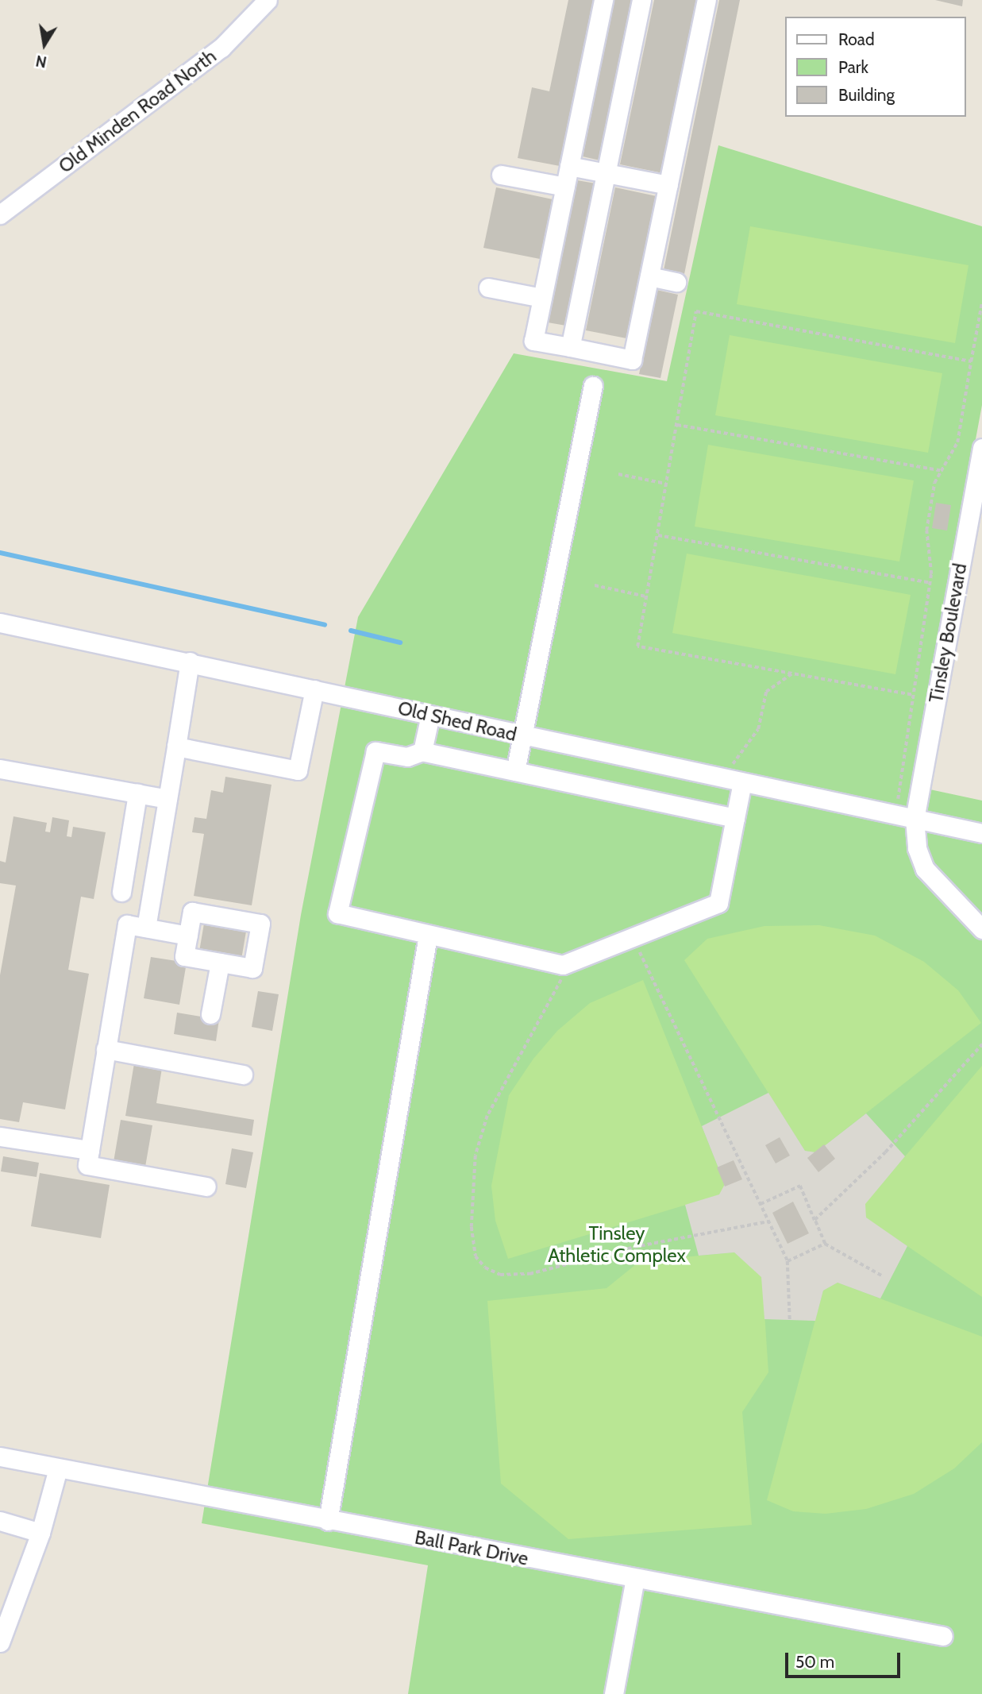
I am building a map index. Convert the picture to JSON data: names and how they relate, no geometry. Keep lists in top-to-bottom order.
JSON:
{
  "streets": {
    "street": [
      "Old Minden Road North",
      "Tinsley Boulevard",
      "Old Shed Road",
      "Ball Park Drive"
    ]
  },
  "crossings": [
    ["Tinsley Boulevard", "Old Shed Road"]
  ],
  "parks": ["Tinsley Athletic Complex"],
  "legend": ["Road", "Park", "Building"],
  "scale_bar": "50 m",
  "north": "bottom"
}
